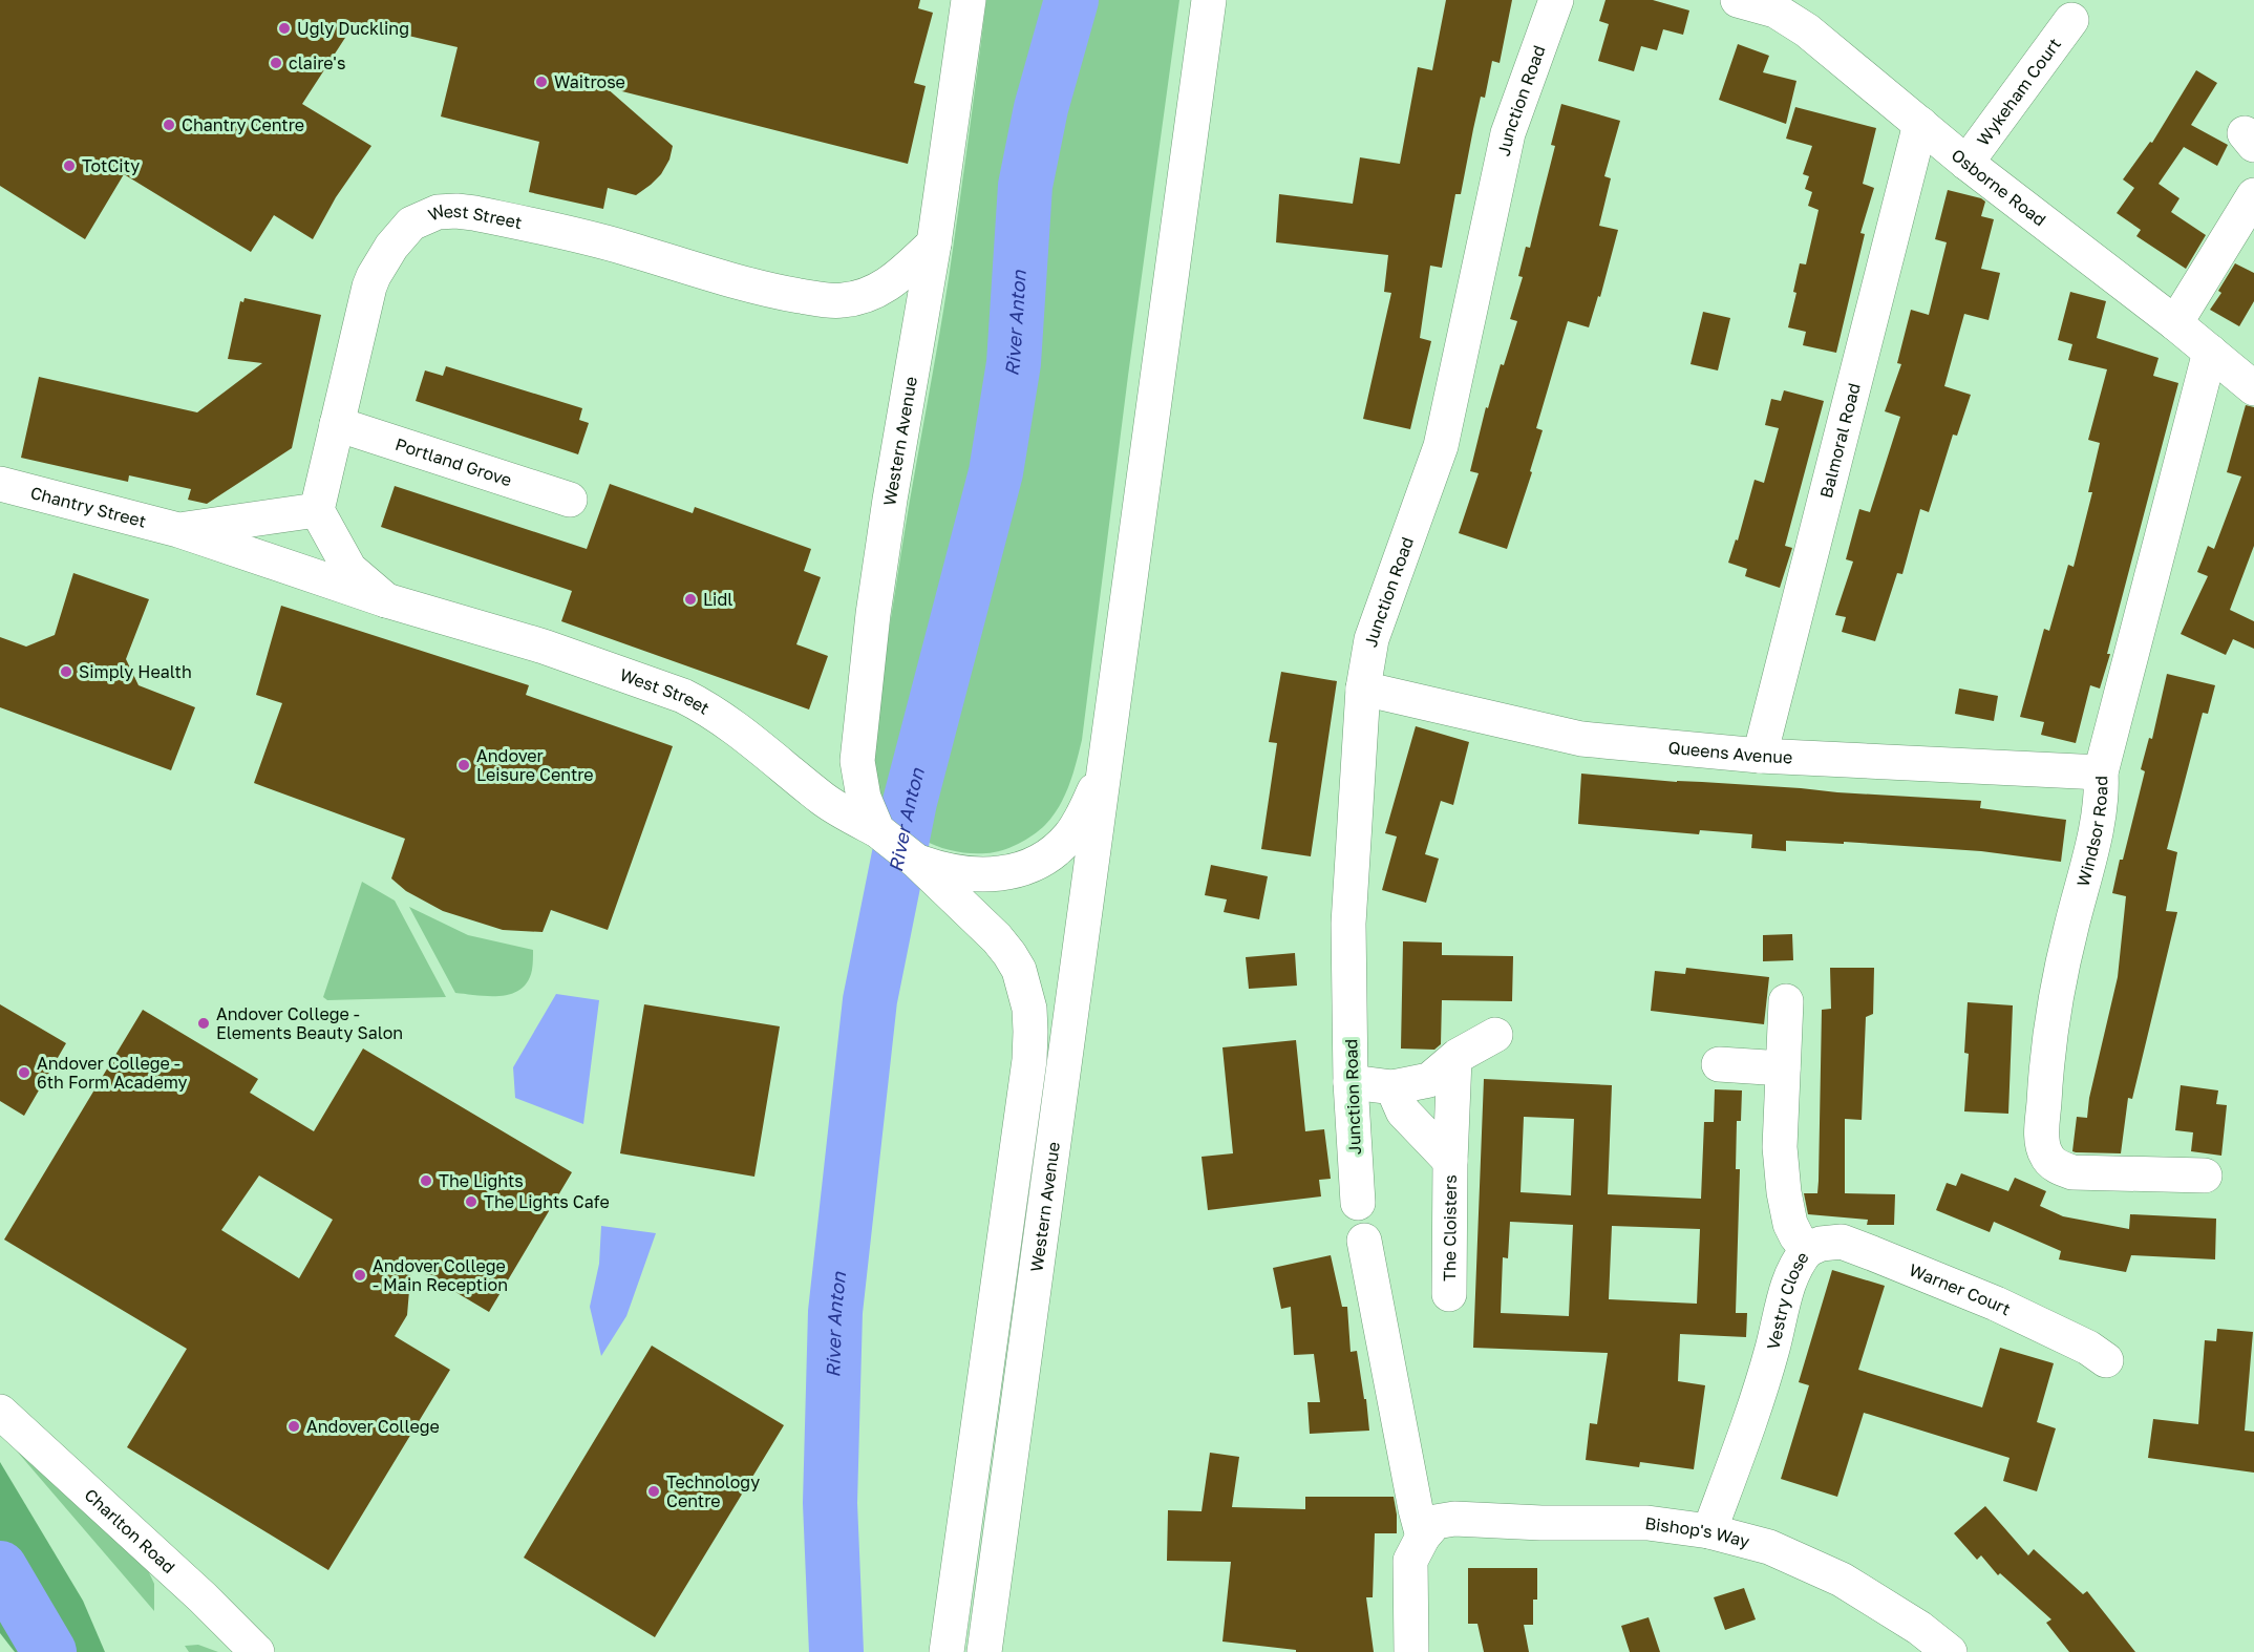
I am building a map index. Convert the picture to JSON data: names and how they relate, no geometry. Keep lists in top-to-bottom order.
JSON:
{
  "streets": {
    "street": [
      "Wykeham Court",
      "Junction Road",
      "Osborne Road",
      "West Street",
      "Balmoral Road",
      "Western Avenue",
      "Portland Grove",
      "Chantry Street",
      "Queens Avenue",
      "Windsor Road",
      "The Cloisters",
      "Warner Court",
      "Vestry Close",
      "Charlton Road",
      "Bishop's Way"
    ]
  },
  "crossings": [
    ["Wykeham Court", "Osborne Road"],
    ["Junction Road", "Queens Avenue"],
    ["Osborne Road", "Balmoral Road"],
    ["Osborne Road", "Windsor Road"],
    ["West Street", "Western Avenue"],
    ["West Street", "Portland Grove"],
    ["West Street", "Chantry Street"],
    ["Balmoral Road", "Queens Avenue"],
    ["Queens Avenue", "Windsor Road"],
    ["Warner Court", "Vestry Close"],
    ["Vestry Close", "Bishop's Way"]
  ],
  "water": ["River Anton"],
  "places": [
    "Ugly Duckling",
    "claire's",
    "Waitrose",
    "Chantry Centre",
    "TotCity",
    "Lidl",
    "Simply Health",
    "Andover Leisure Centre",
    "Andover College - Elements Beauty Salon",
    "Andover College - 6th Form Academy",
    "The Lights",
    "The Lights Cafe",
    "Andover College - Main Reception",
    "Andover College",
    "Technology Centre"
  ]
}
